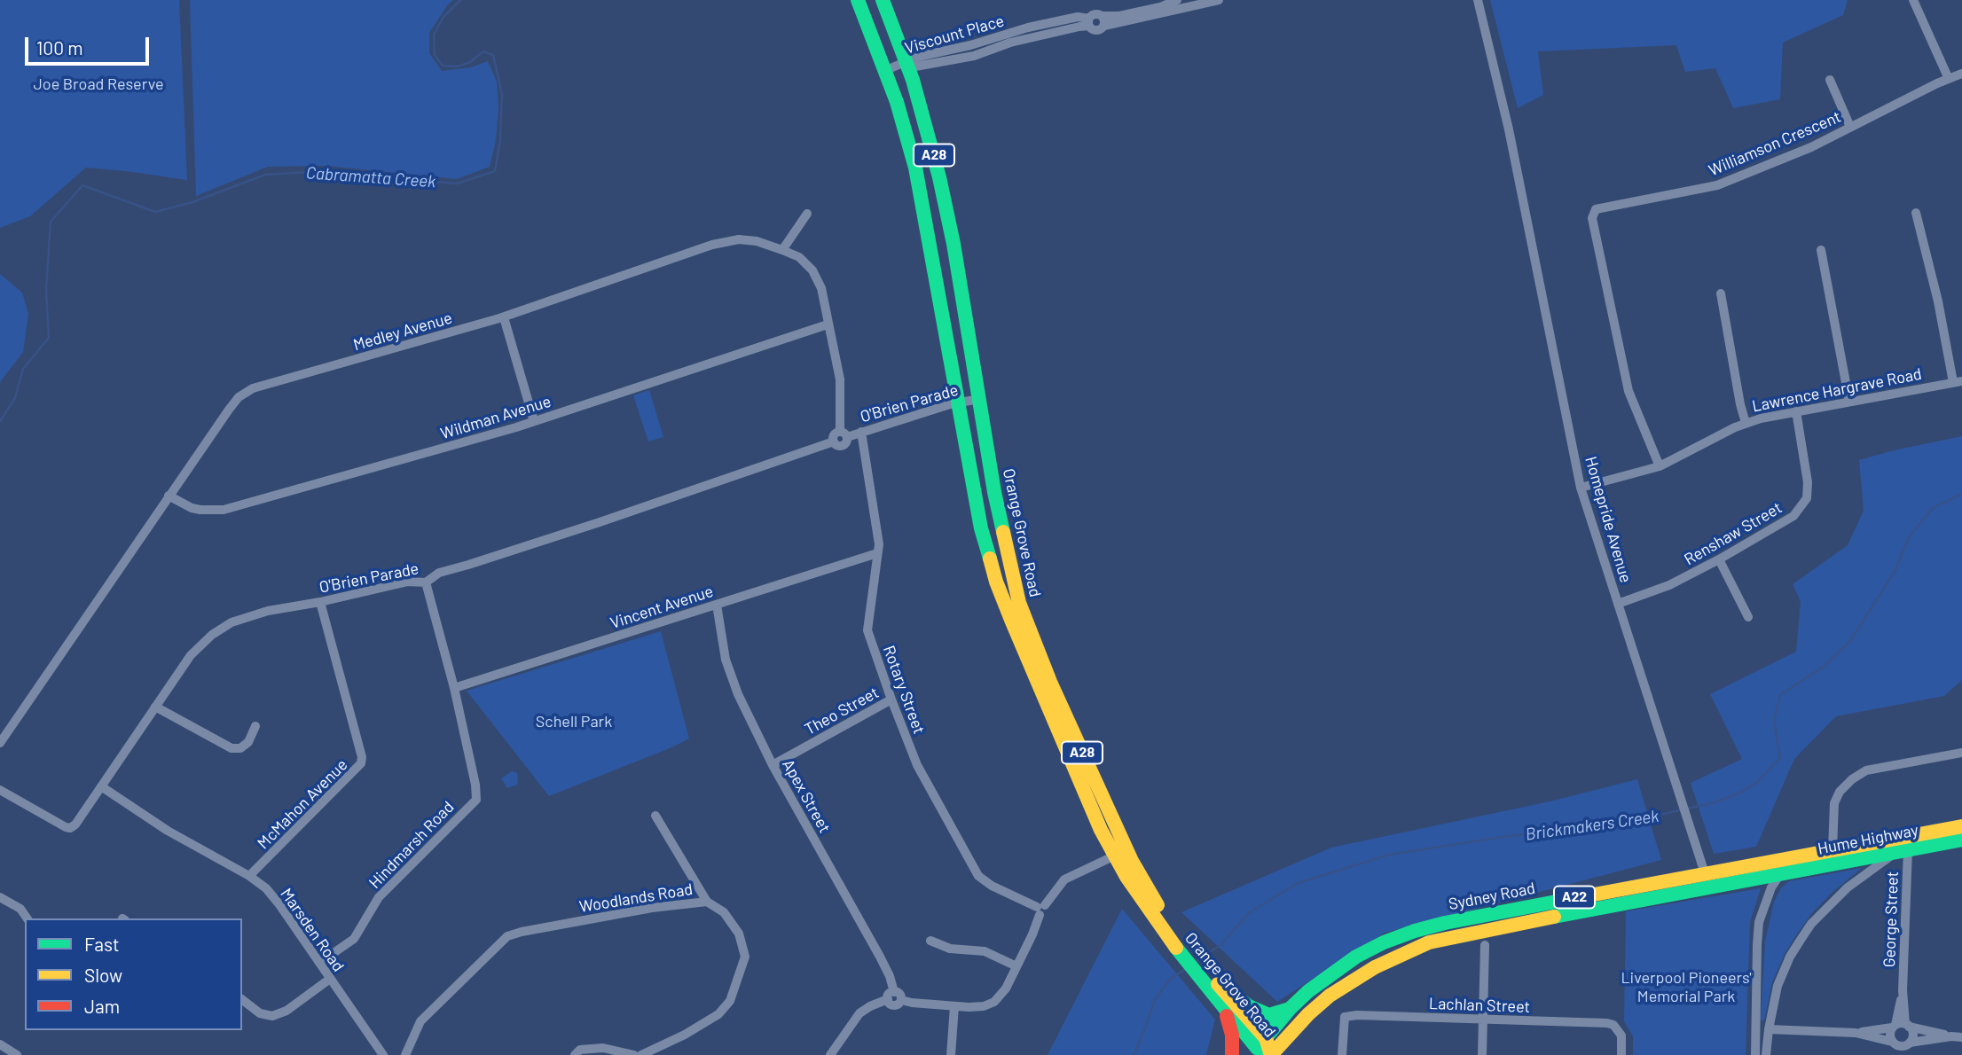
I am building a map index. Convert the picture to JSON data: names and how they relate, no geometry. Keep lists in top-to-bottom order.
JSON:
{
  "streets": {
    "highway": [
      "A28",
      "Orange Grove Road",
      "Hume Highway",
      "Sydney Road",
      "A22"
    ],
    "street": [
      "Viscount Place",
      "Williamson Crescent",
      "Medley Avenue",
      "Lawrence Hargrave Road",
      "O'Brien Parade",
      "Wildman Avenue",
      "Homepride Avenue",
      "Renshaw Street",
      "Vincent Avenue",
      "Rotary Street",
      "Theo Street",
      "Apex Street",
      "McMahon Avenue",
      "Hindmarsh Road",
      "Woodlands Road",
      "George Street",
      "Marsden Road",
      "Lachlan Street"
    ]
  },
  "crossings": [
    ["Viscount Place", "Orange Grove Road"],
    ["Williamson Crescent", "Lawrence Hargrave Road"],
    ["A28", "Orange Grove Road"],
    ["Medley Avenue", "O'Brien Parade"],
    ["Medley Avenue", "Wildman Avenue"],
    ["Lawrence Hargrave Road", "Homepride Avenue"],
    ["Lawrence Hargrave Road", "Renshaw Street"],
    ["O'Brien Parade", "Orange Grove Road"],
    ["O'Brien Parade", "Rotary Street"],
    ["O'Brien Parade", "McMahon Avenue"],
    ["O'Brien Parade", "Hindmarsh Road"],
    ["O'Brien Parade", "Marsden Road"],
    ["Homepride Avenue", "Renshaw Street"],
    ["Homepride Avenue", "Sydney Road"],
    ["Orange Grove Road", "Sydney Road"],
    ["Vincent Avenue", "Rotary Street"],
    ["Vincent Avenue", "Apex Street"],
    ["Vincent Avenue", "Hindmarsh Road"],
    ["Rotary Street", "Theo Street"],
    ["Theo Street", "Apex Street"],
    ["McMahon Avenue", "Marsden Road"],
    ["Hume Highway", "Sydney Road"],
    ["Hume Highway", "George Street"],
    ["Hindmarsh Road", "Marsden Road"]
  ],
  "water": ["Cabramatta Creek", "Brickmakers Creek"],
  "parks": ["Joe Broad Reserve", "Schell Park", "Liverpool Pioneers' Memorial Park"],
  "legend": ["Fast", "Slow", "Jam"],
  "scale_bar": "100 m"
}
